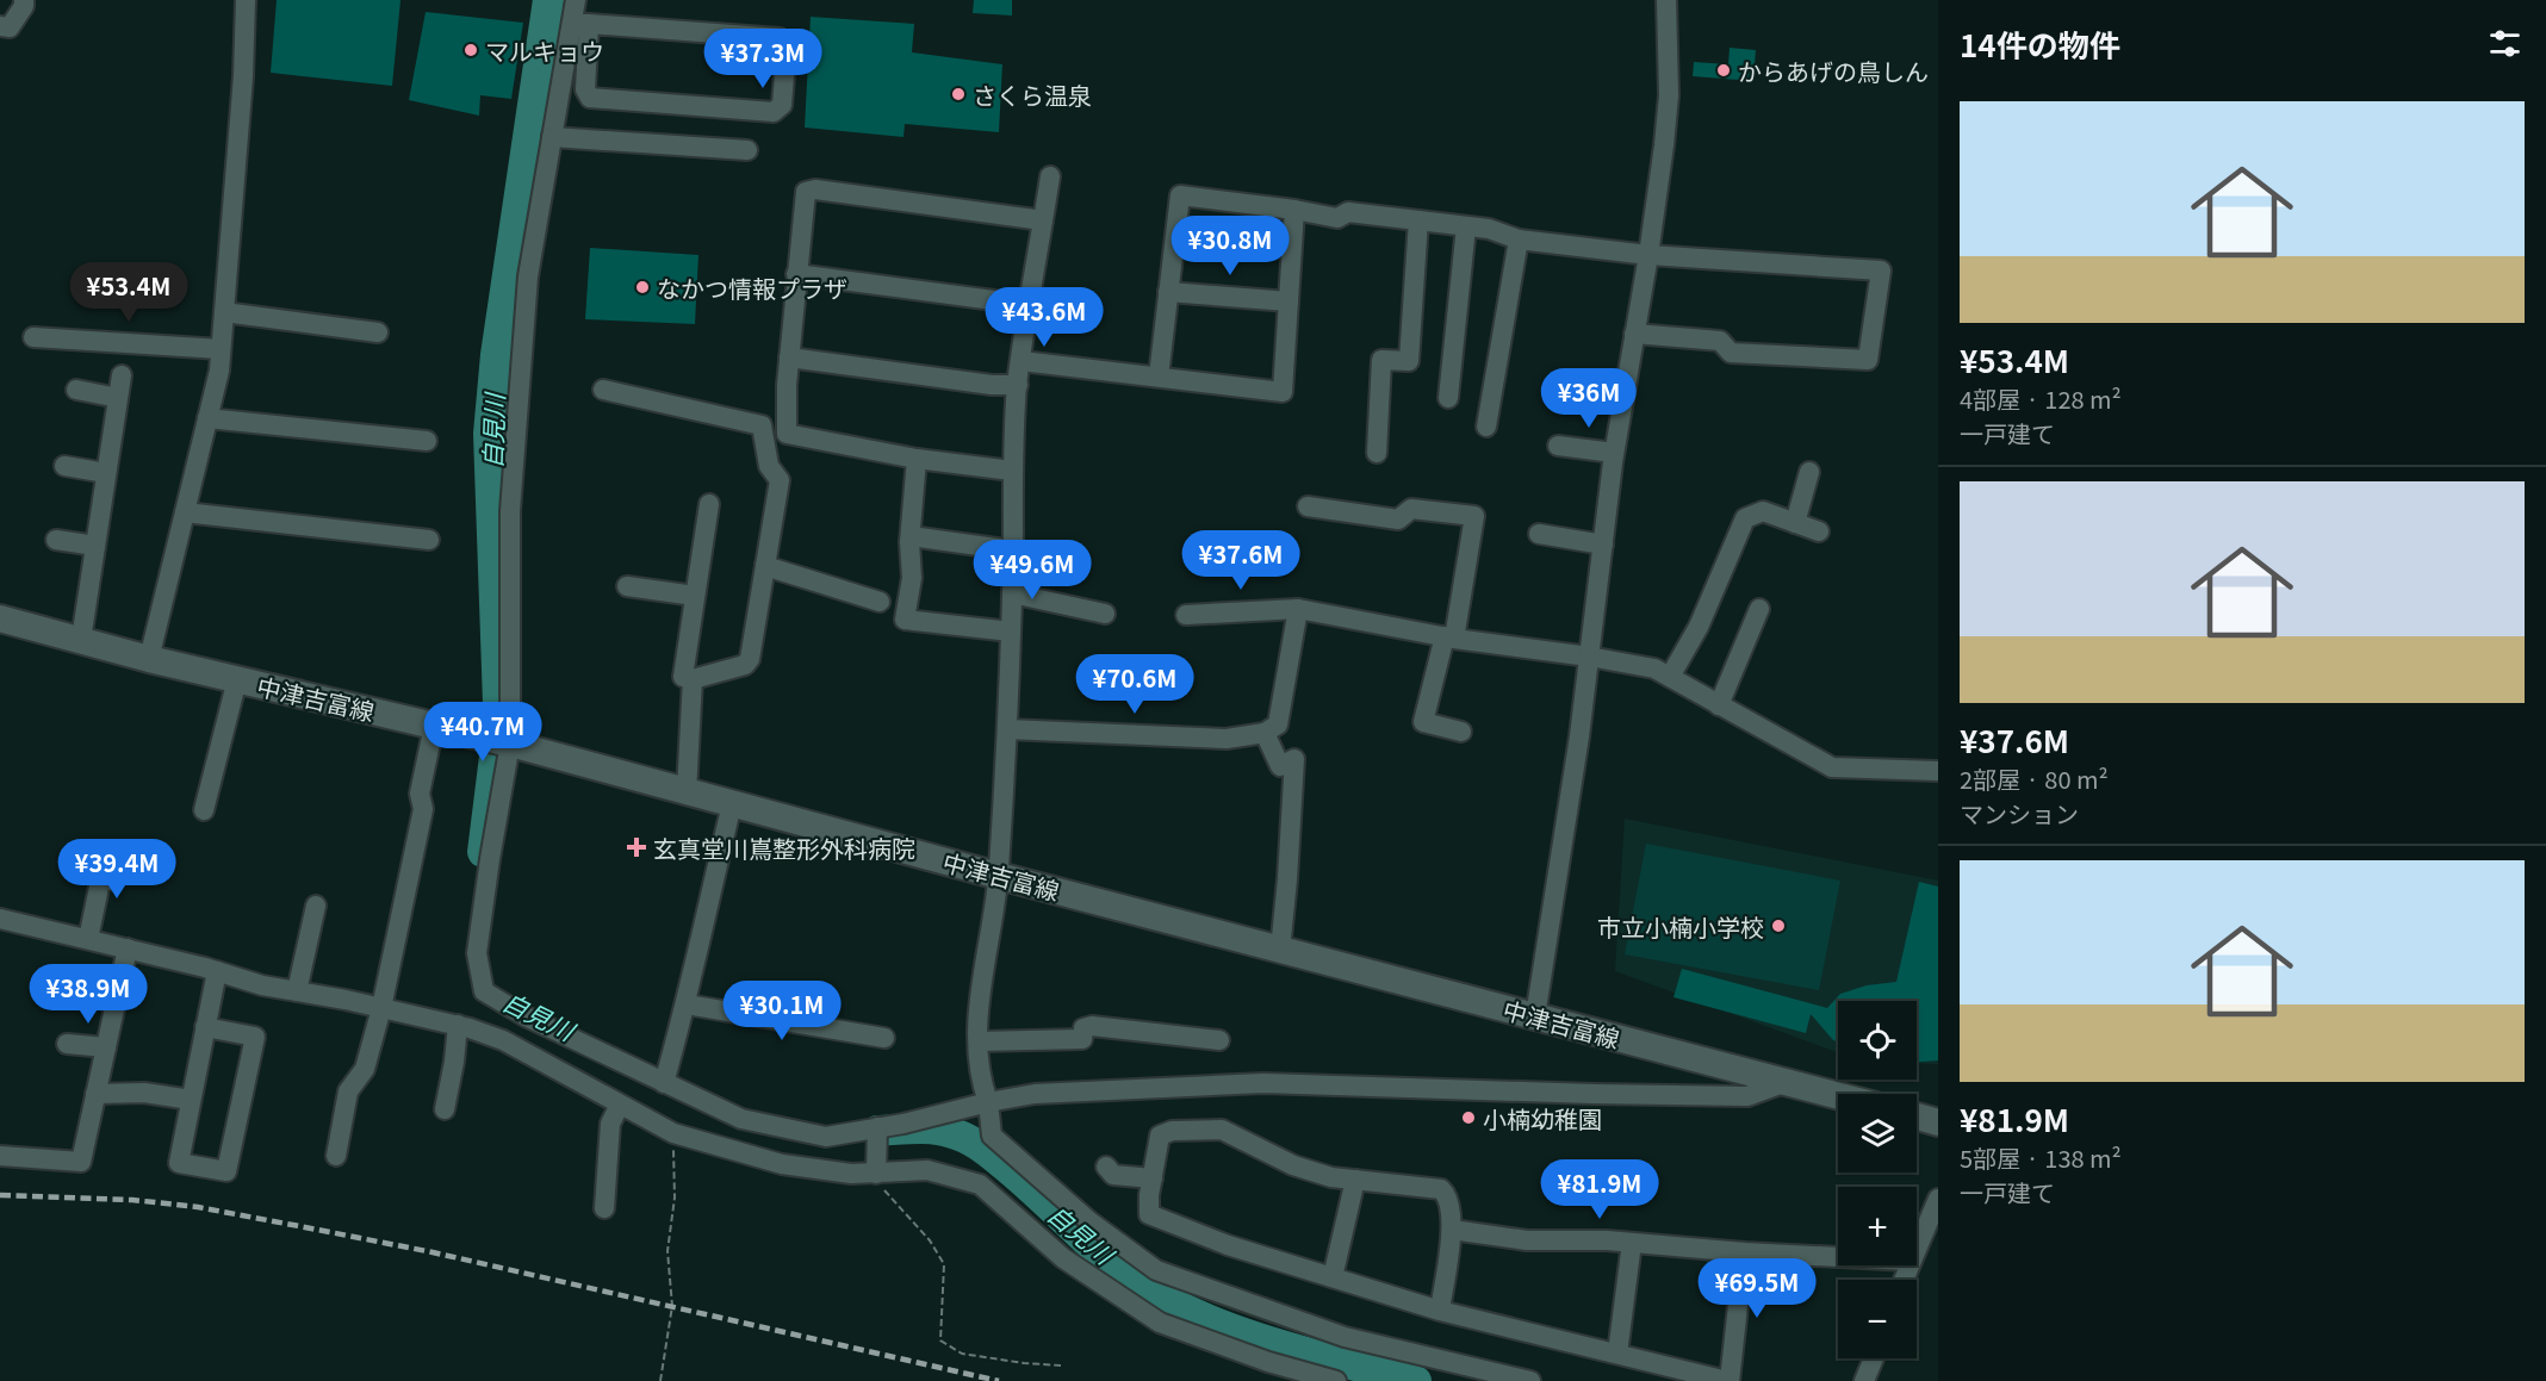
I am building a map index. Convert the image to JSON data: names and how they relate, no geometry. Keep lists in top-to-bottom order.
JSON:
{
  "streets": {
    "main road": ["中津吉富線"]
  },
  "water": ["自見川"],
  "places": {
    "other": [
      "マルキョウ",
      "からあげの鳥しん",
      "さくら温泉",
      "なかつ情報プラザ",
      "市立小楠小学校",
      "小楠幼稚園"
    ],
    "health": ["玄真堂川嶌整形外科病院"]
  },
  "page": {
    "heading": "14件の物件",
    "price": [
      "¥37.3M",
      "¥30.8M",
      "¥53.4M",
      "¥43.6M",
      "¥36M",
      "¥37.6M",
      "¥49.6M",
      "¥70.6M",
      "¥40.7M",
      "¥39.4M",
      "¥38.9M",
      "¥30.1M",
      "¥81.9M",
      "¥69.5M"
    ],
    "list": [
      {
        "name": "¥53.4M",
        "note": "4部屋 · 128 m² · 一戸建て"
      },
      {
        "name": "¥37.6M",
        "note": "2部屋 · 80 m² · マンション"
      },
      {
        "name": "¥81.9M",
        "note": "5部屋 · 138 m² · 一戸建て"
      }
    ],
    "map_buttons": ["+", "−"]
  }
}
